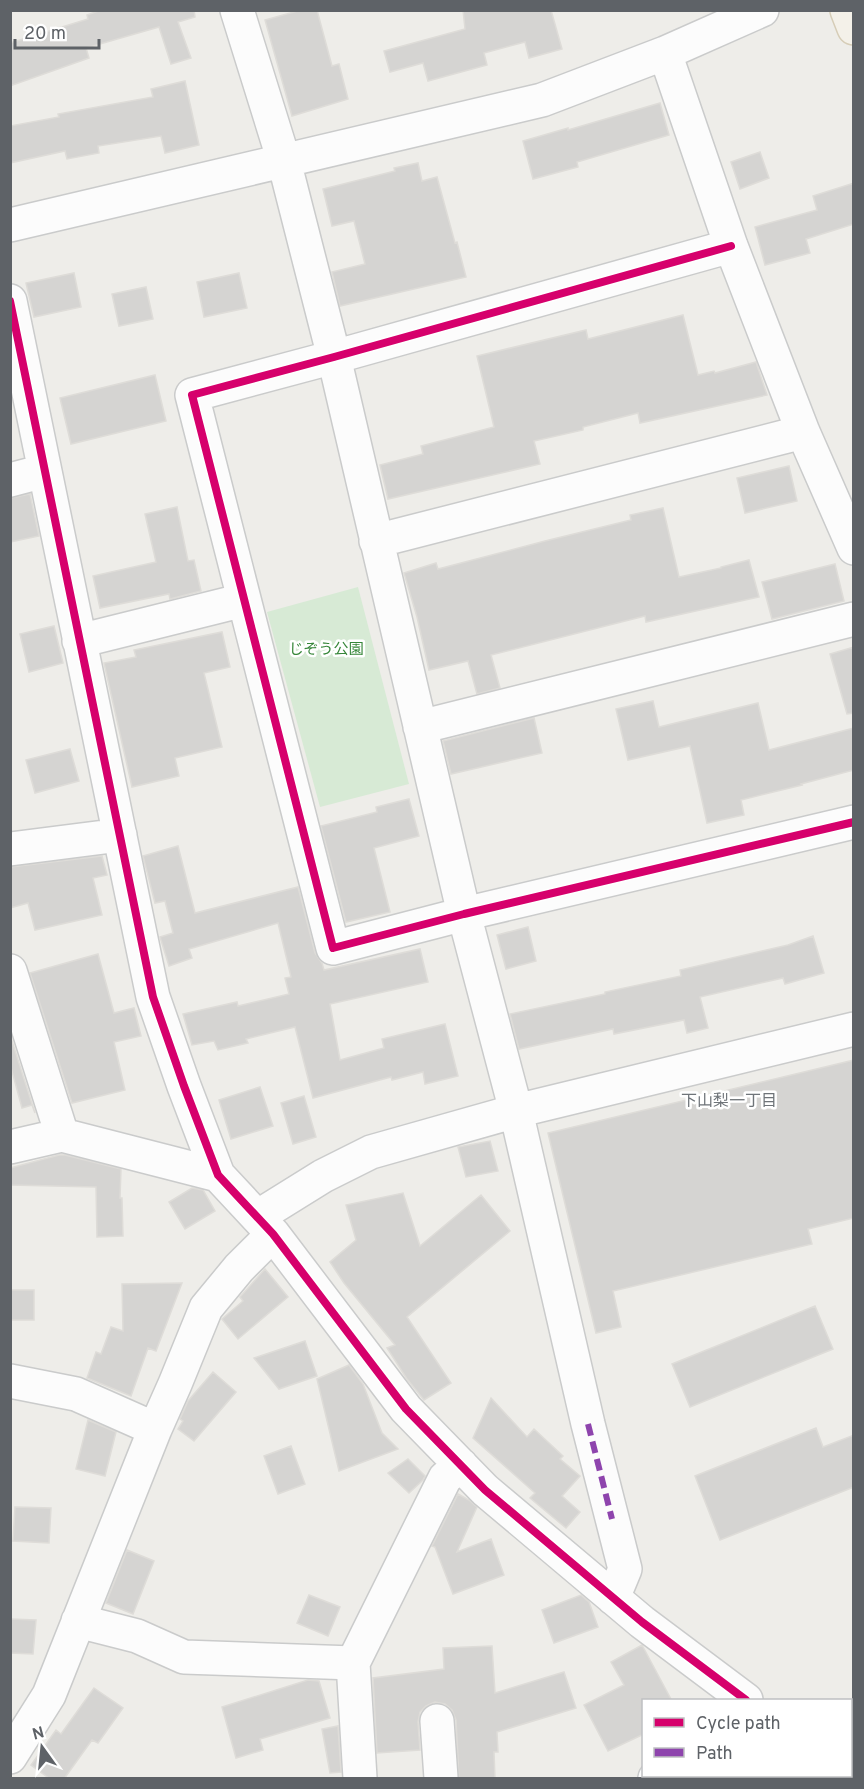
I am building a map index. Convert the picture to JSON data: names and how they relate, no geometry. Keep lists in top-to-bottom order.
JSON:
{
  "districts": ["下山梨一丁目"],
  "parks": ["じぞう公園"],
  "legend": ["Cycle path", "Path"],
  "scale_bar": "20 m",
  "north": "top"
}
